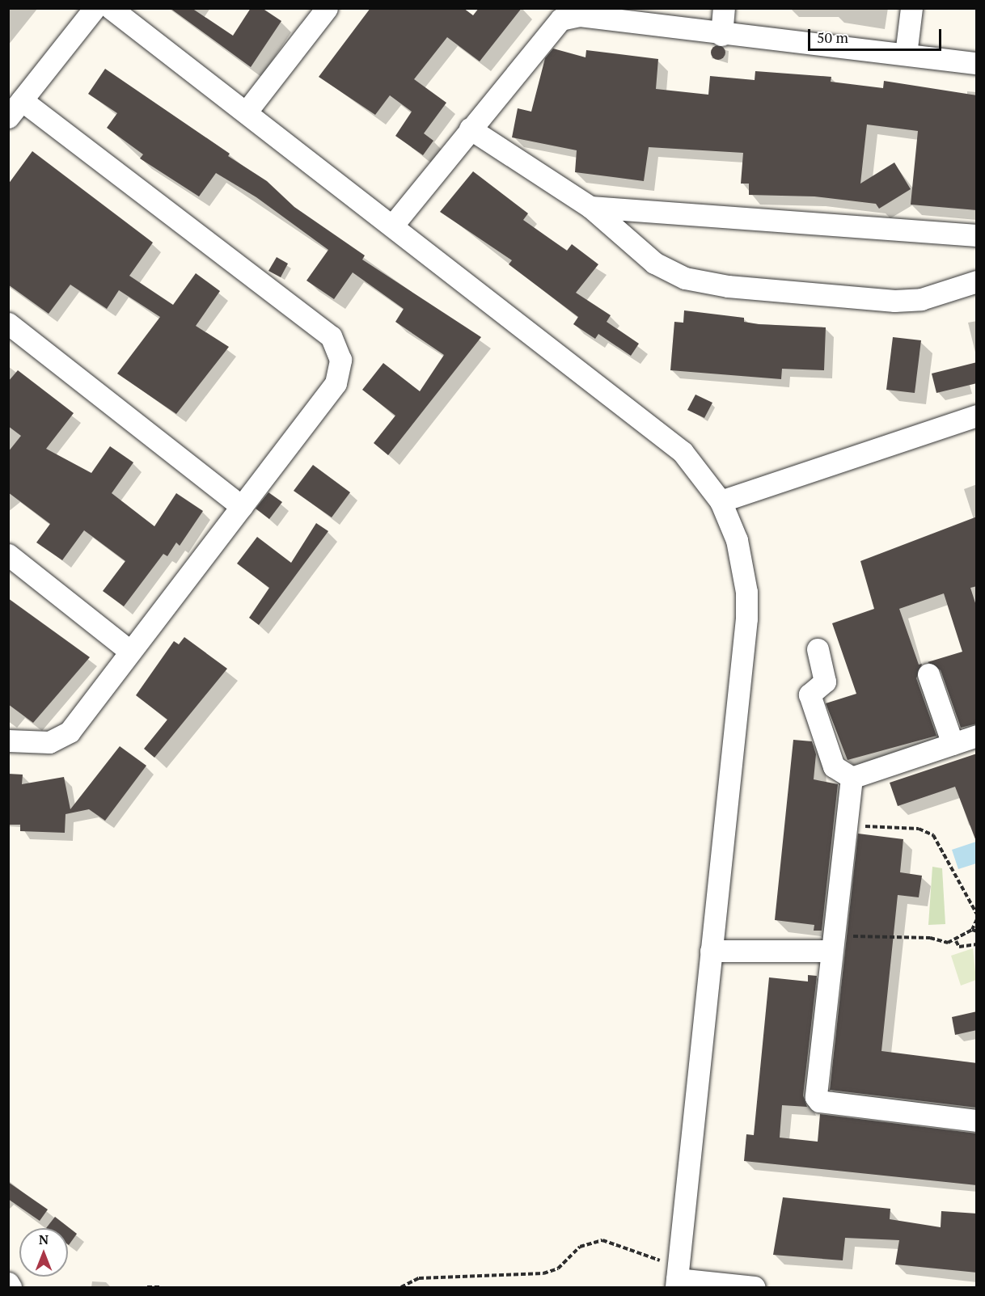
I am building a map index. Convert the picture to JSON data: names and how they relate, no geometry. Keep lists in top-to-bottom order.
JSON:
{
  "scale_bar": "50 m",
  "north": "top"
}
